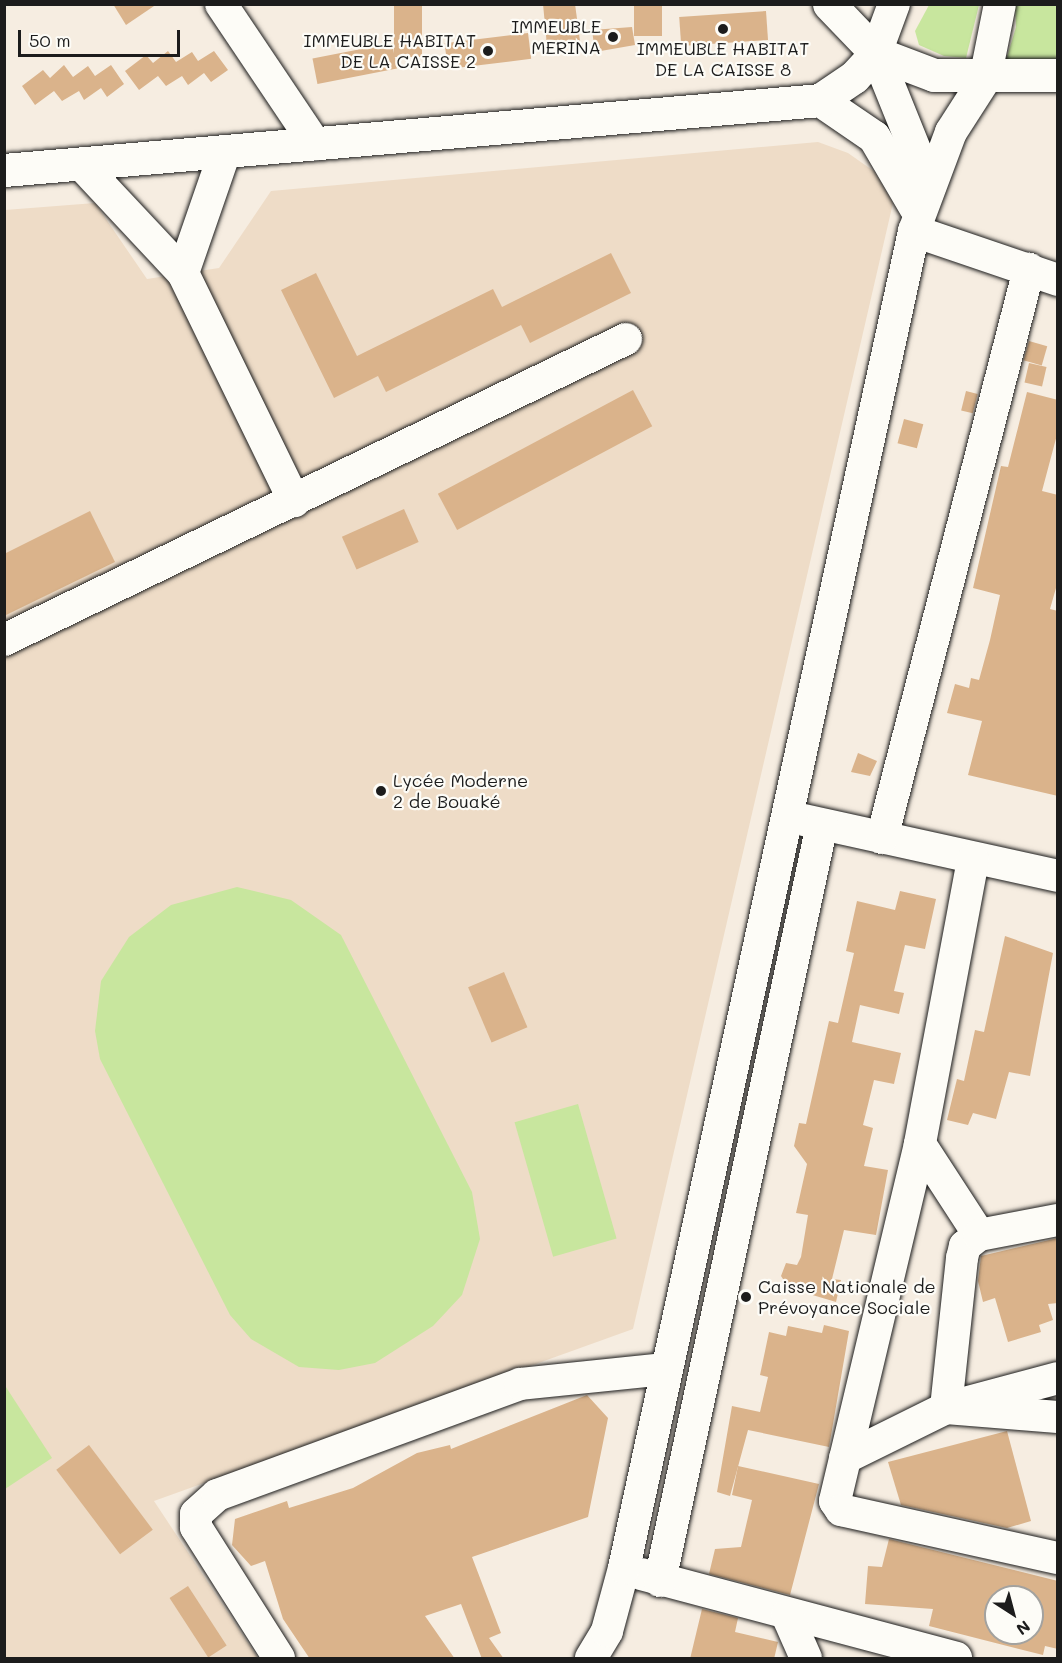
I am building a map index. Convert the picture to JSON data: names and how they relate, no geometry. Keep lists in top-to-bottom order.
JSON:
{
  "places": [
    "IMMEUBLE HABITAT DE LA CAISSE 8",
    "IMMEUBLE MERINA",
    "IMMEUBLE HABITAT DE LA CAISSE 2",
    "Lycée Moderne 2 de Bouaké",
    "Caisse Nationale de Prévoyance Sociale"
  ],
  "scale_bar": "50 m",
  "north": "bottom right"
}
